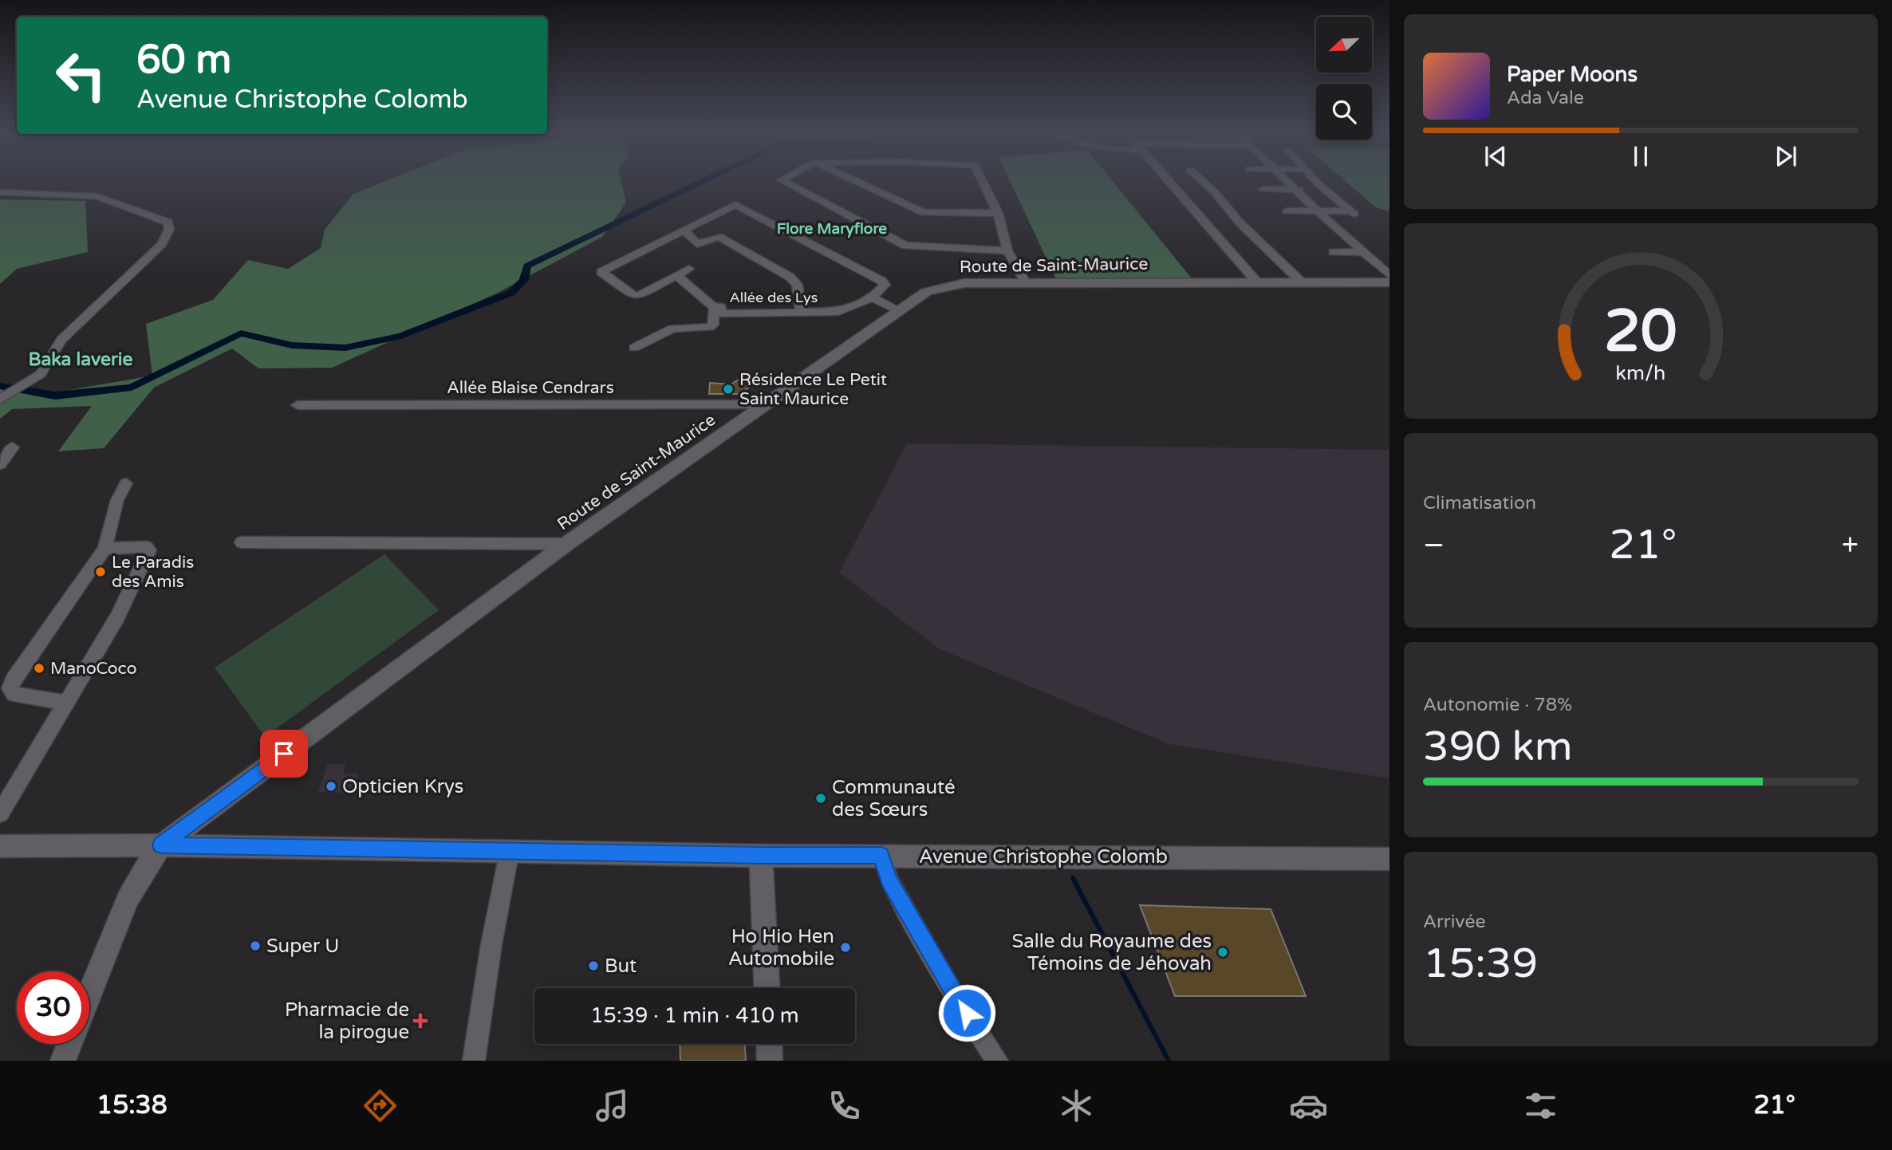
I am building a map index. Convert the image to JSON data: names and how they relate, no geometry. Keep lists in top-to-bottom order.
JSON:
{
  "streets": {
    "street": [
      "Route de Saint-Maurice",
      "Allée des Lys",
      "Allée Blaise Cendrars",
      "Avenue Christophe Colomb"
    ]
  },
  "crossings": [
    ["Route de Saint-Maurice", "Allée Blaise Cendrars"],
    ["Route de Saint-Maurice", "Avenue Christophe Colomb"]
  ],
  "districts": ["Flore Maryflore", "Baka laverie"],
  "places": {
    "other": [
      "Résidence Le Petit Saint Maurice",
      "Le Paradis des Amis",
      "ManoCoco",
      "Opticien Krys",
      "Communauté des Sœurs",
      "Super U",
      "Ho Hio Hen Automobile",
      "Salle du Royaume des Témoins de Jéhovah",
      "But"
    ],
    "health": ["Pharmacie de la pirogue"]
  },
  "north": "bottom left",
  "page": {
    "turn": ["60 m", "Avenue Christophe Colomb"],
    "song": ["Paper Moons", "Ada Vale"],
    "tile": [
      "Climatisation",
      ["Autonomie · 78%", "390 km"],
      ["Arrivée", "15:39"]
    ],
    "heat": ["−", "21°", "+"],
    "limit": "30",
    "trip": "15:39 · 1 min · 410 m",
    "tabs": ["15:38", "21°"],
    "gauge": ["20", "km/h"]
  }
}
